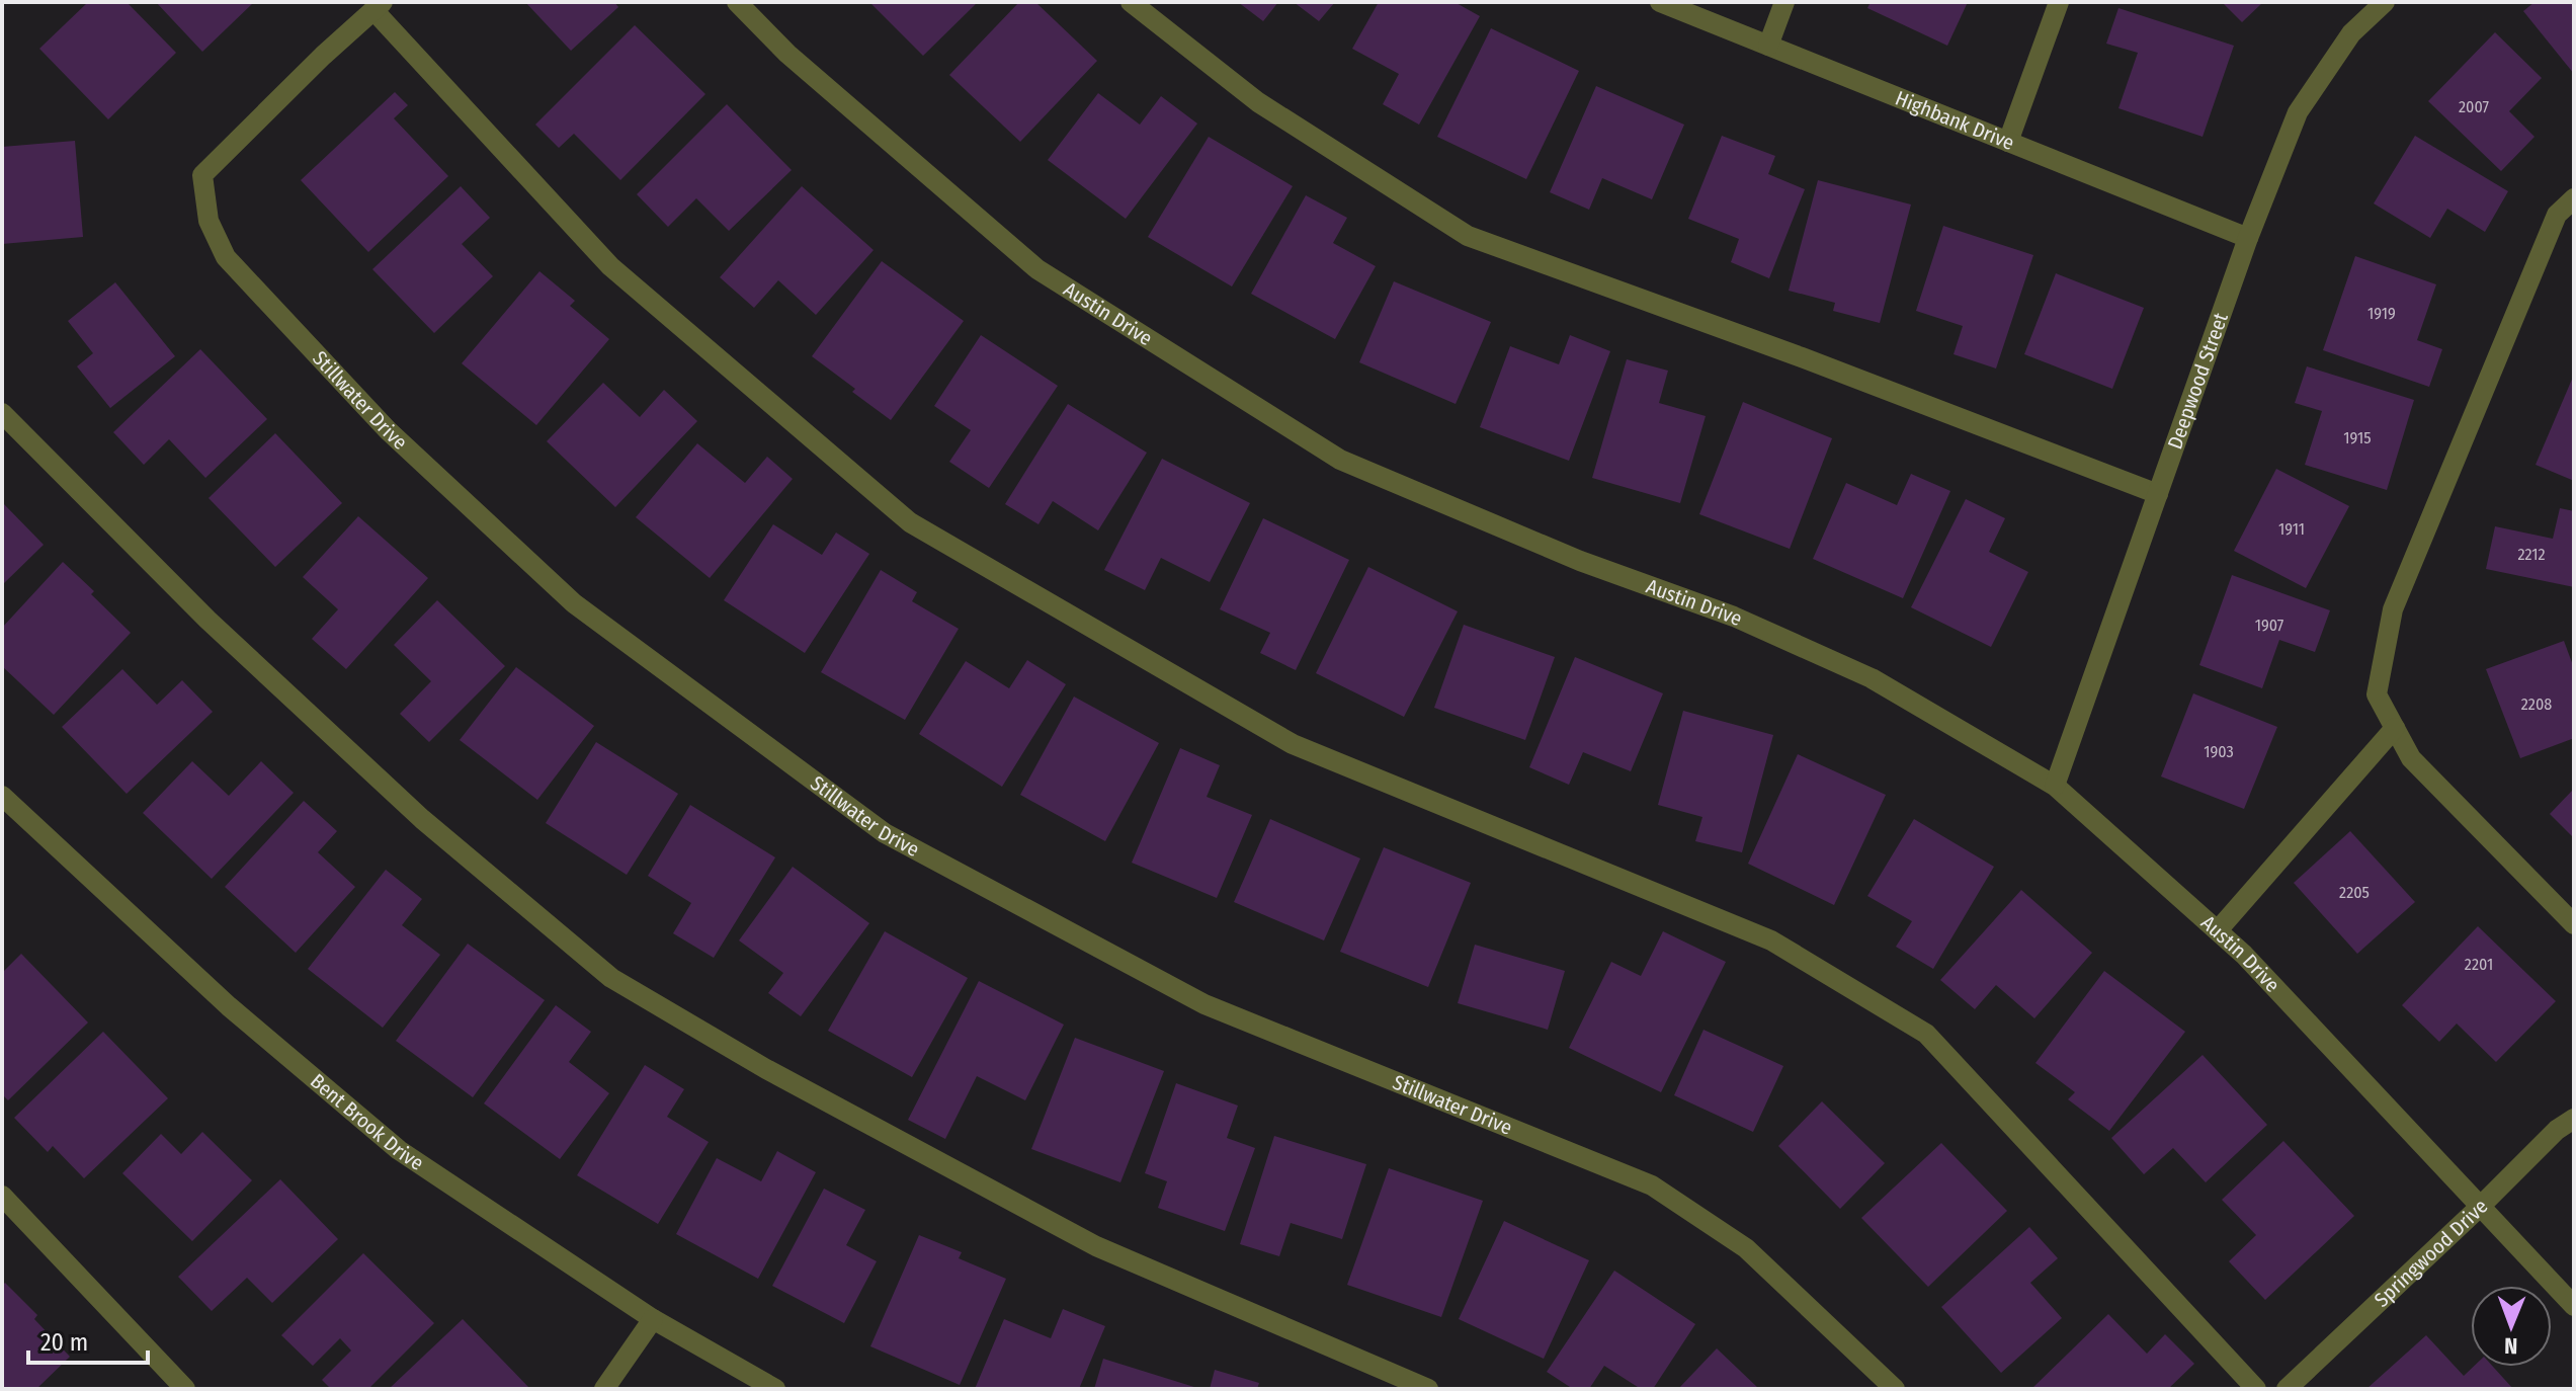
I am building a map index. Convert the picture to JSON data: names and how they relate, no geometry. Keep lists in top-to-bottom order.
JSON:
{
  "streets": {
    "street": [
      "Highbank Drive",
      "Austin Drive",
      "Deepwood Street",
      "Stillwater Drive",
      "Bent Brook Drive",
      "Springwood Drive"
    ]
  },
  "crossings": [
    ["Highbank Drive", "Deepwood Street"],
    ["Austin Drive", "Deepwood Street"],
    ["Austin Drive", "Springwood Drive"]
  ],
  "house_numbers": [
    "2007",
    "1919",
    "1915",
    "1911",
    "2212",
    "1907",
    "2208",
    "1903",
    "2205",
    "2201"
  ],
  "scale_bar": "20 m",
  "north": "bottom"
}
